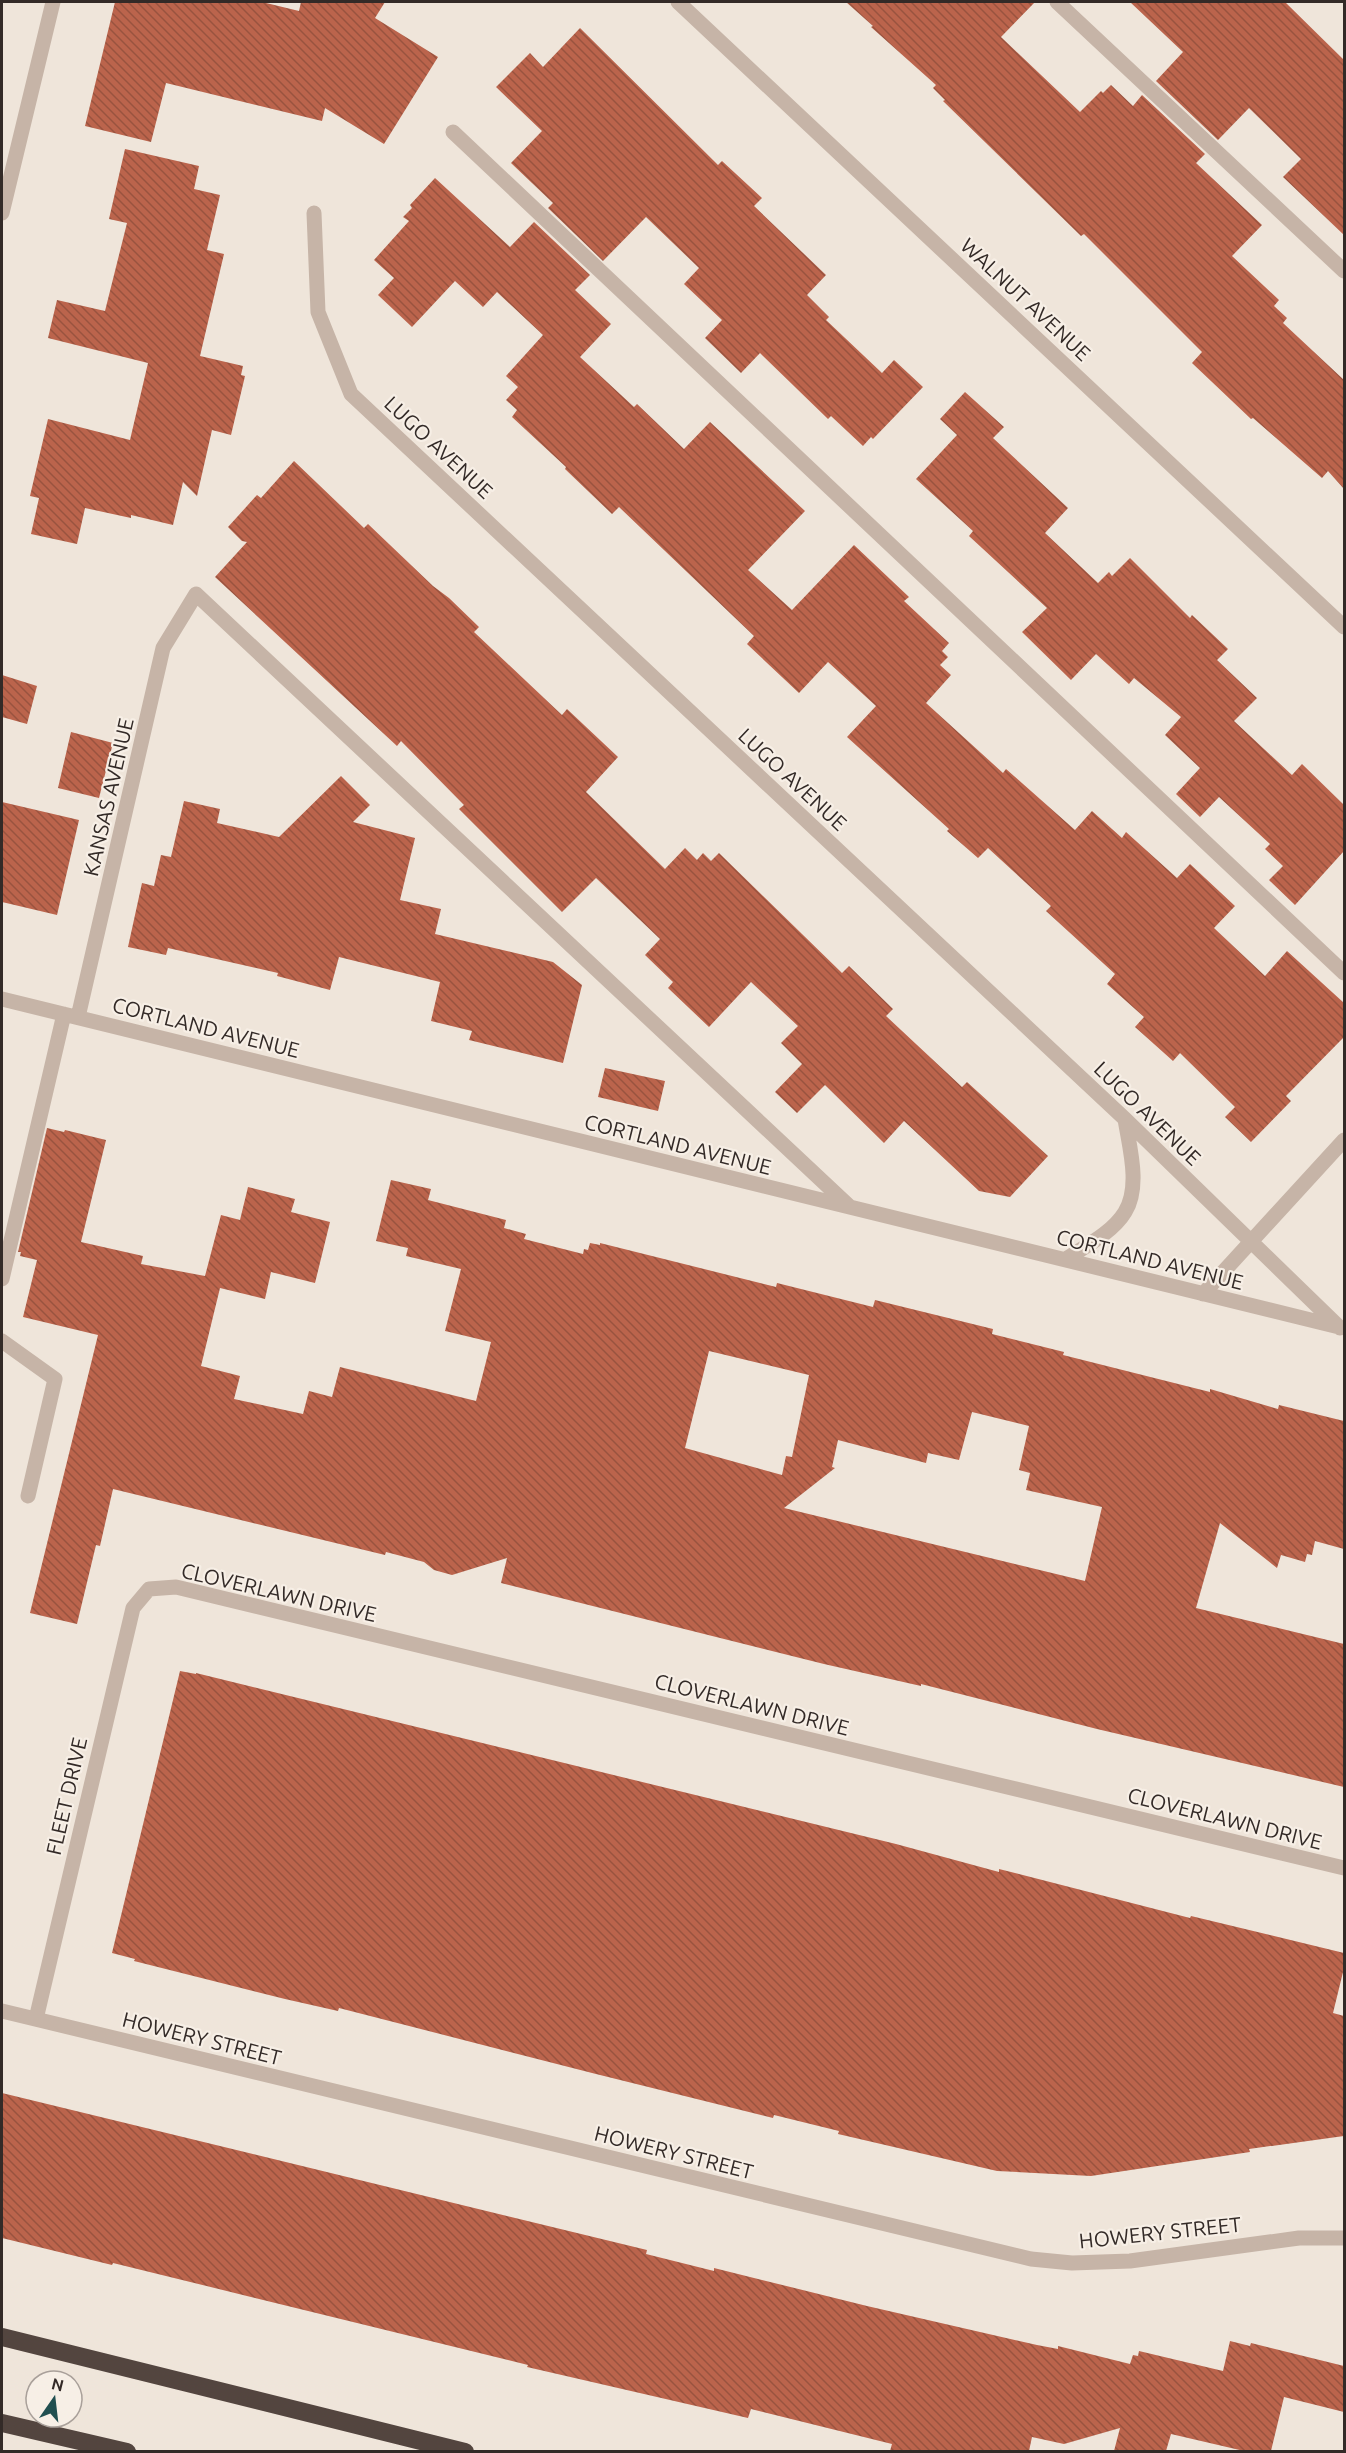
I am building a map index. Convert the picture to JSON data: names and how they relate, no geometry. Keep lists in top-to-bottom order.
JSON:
{
  "streets": {
    "street": [
      "WALNUT AVENUE",
      "LUGO AVENUE",
      "KANSAS AVENUE",
      "CORTLAND AVENUE",
      "CLOVERLAWN DRIVE",
      "FLEET DRIVE",
      "HOWERY STREET"
    ]
  },
  "crossings": [
    ["LUGO AVENUE", "CORTLAND AVENUE"],
    ["KANSAS AVENUE", "CORTLAND AVENUE"],
    ["CLOVERLAWN DRIVE", "FLEET DRIVE"],
    ["FLEET DRIVE", "HOWERY STREET"]
  ],
  "north": "top"
}
